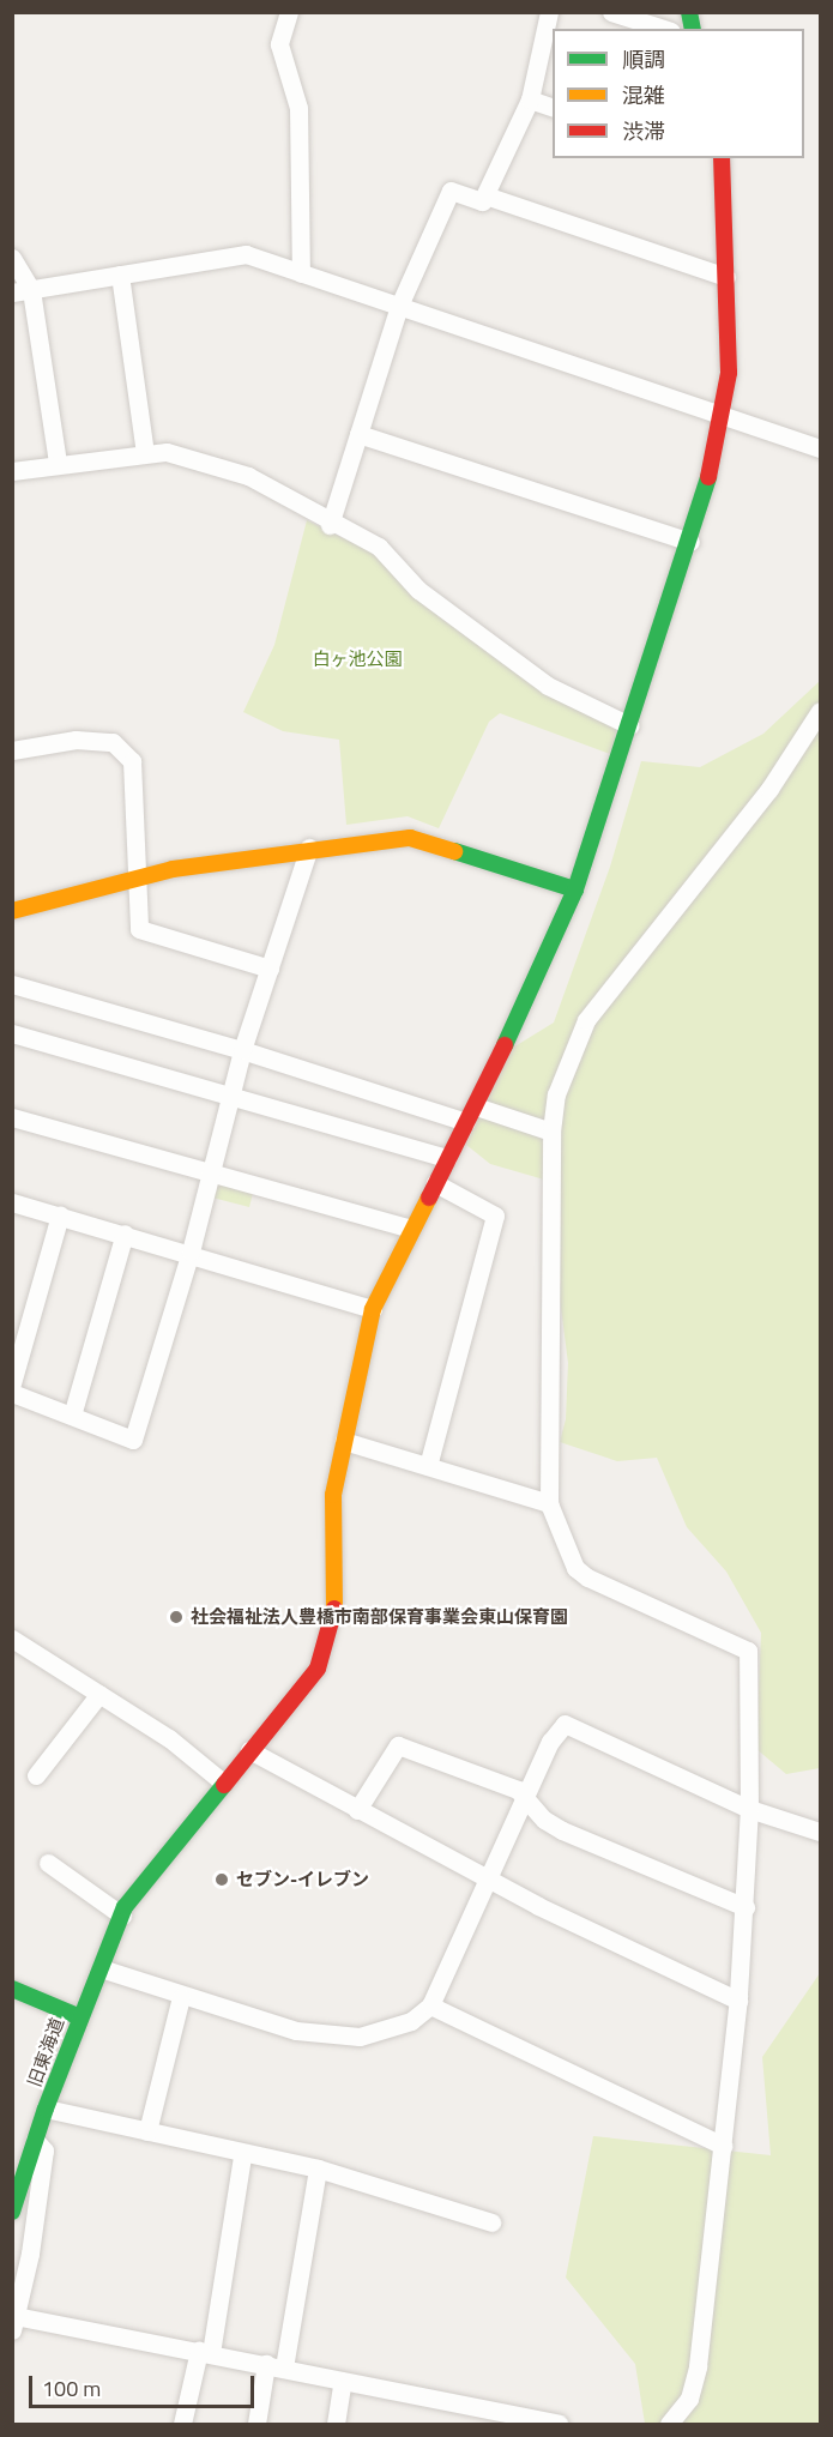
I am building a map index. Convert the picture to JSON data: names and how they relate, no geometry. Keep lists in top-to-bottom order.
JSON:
{
  "streets": {
    "street": ["旧東海道"]
  },
  "parks": ["白ヶ池公園"],
  "places": ["社会福祉法人豊橋市南部保育事業会東山保育園", "セブン-イレブン"],
  "legend": ["順調", "混雑", "渋滞"],
  "scale_bar": "100 m"
}
